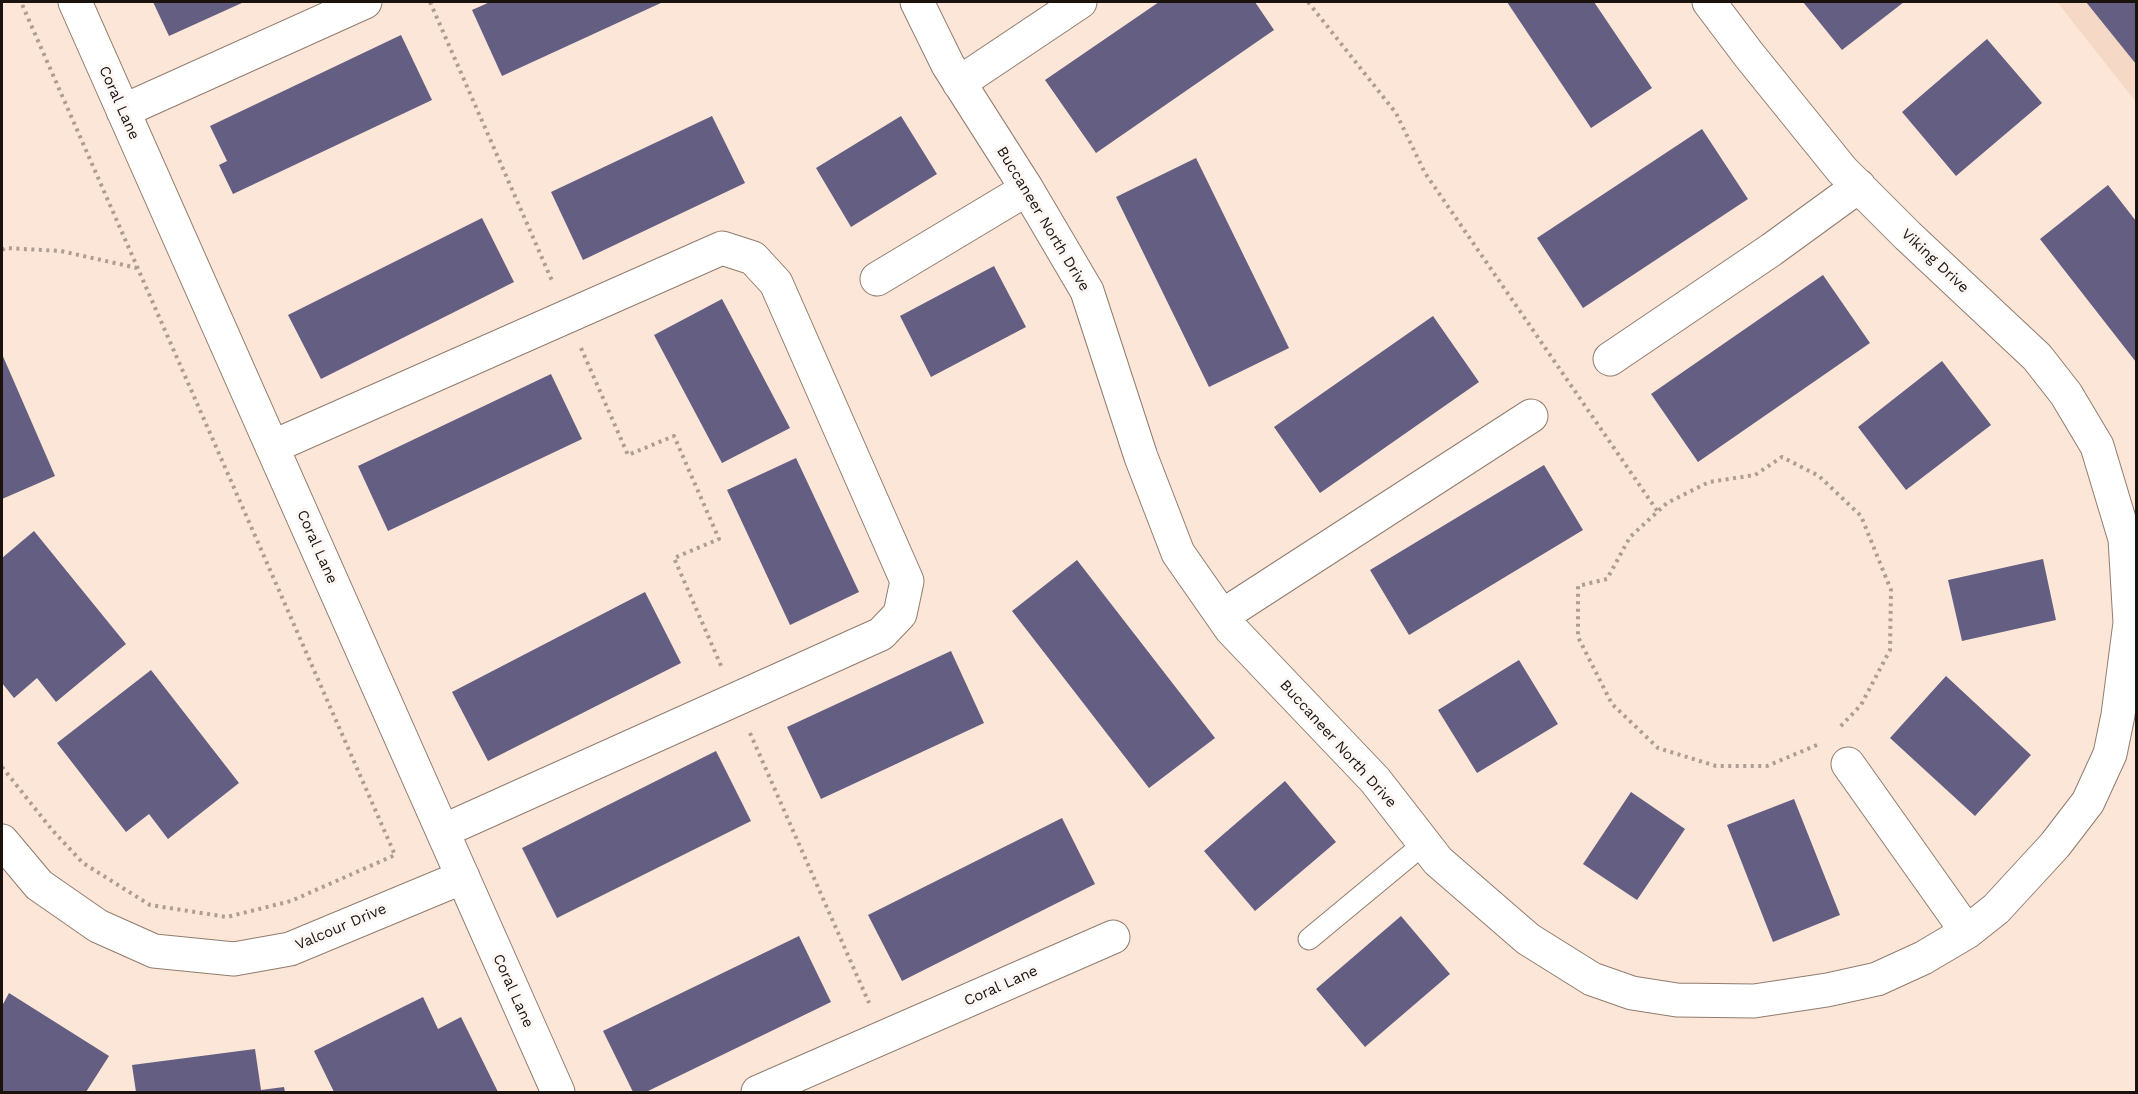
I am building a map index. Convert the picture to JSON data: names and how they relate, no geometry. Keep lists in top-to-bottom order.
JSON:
{
  "streets": {
    "street": [
      "Coral Lane",
      "Buccaneer North Drive",
      "Viking Drive",
      "Valcour Drive"
    ]
  },
  "crossings": [
    ["Coral Lane", "Valcour Drive"],
    ["Buccaneer North Drive", "Viking Drive"]
  ]
}
